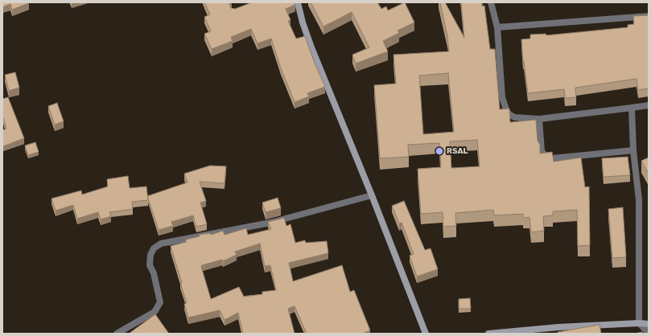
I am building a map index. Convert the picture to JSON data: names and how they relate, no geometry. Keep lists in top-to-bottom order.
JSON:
{
  "places": ["RSAL"]
}
